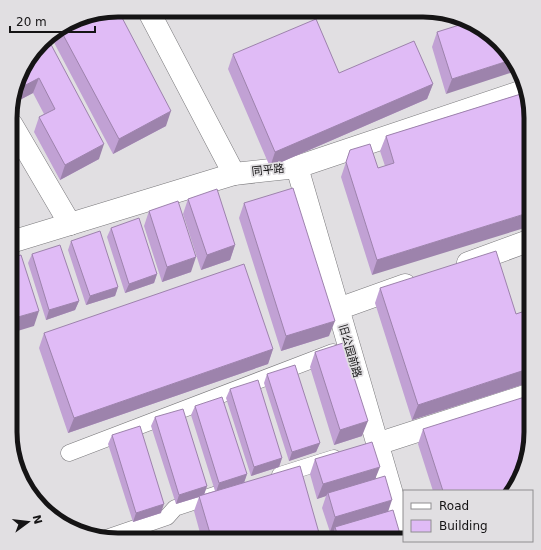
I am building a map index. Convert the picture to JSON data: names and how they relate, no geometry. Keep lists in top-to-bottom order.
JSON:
{
  "streets": {
    "street": ["同平路", "旧公园前路"]
  },
  "crossings": [
    ["同平路", "旧公园前路"]
  ],
  "legend": ["Road", "Building"],
  "scale_bar": "20 m",
  "north": "right"
}
